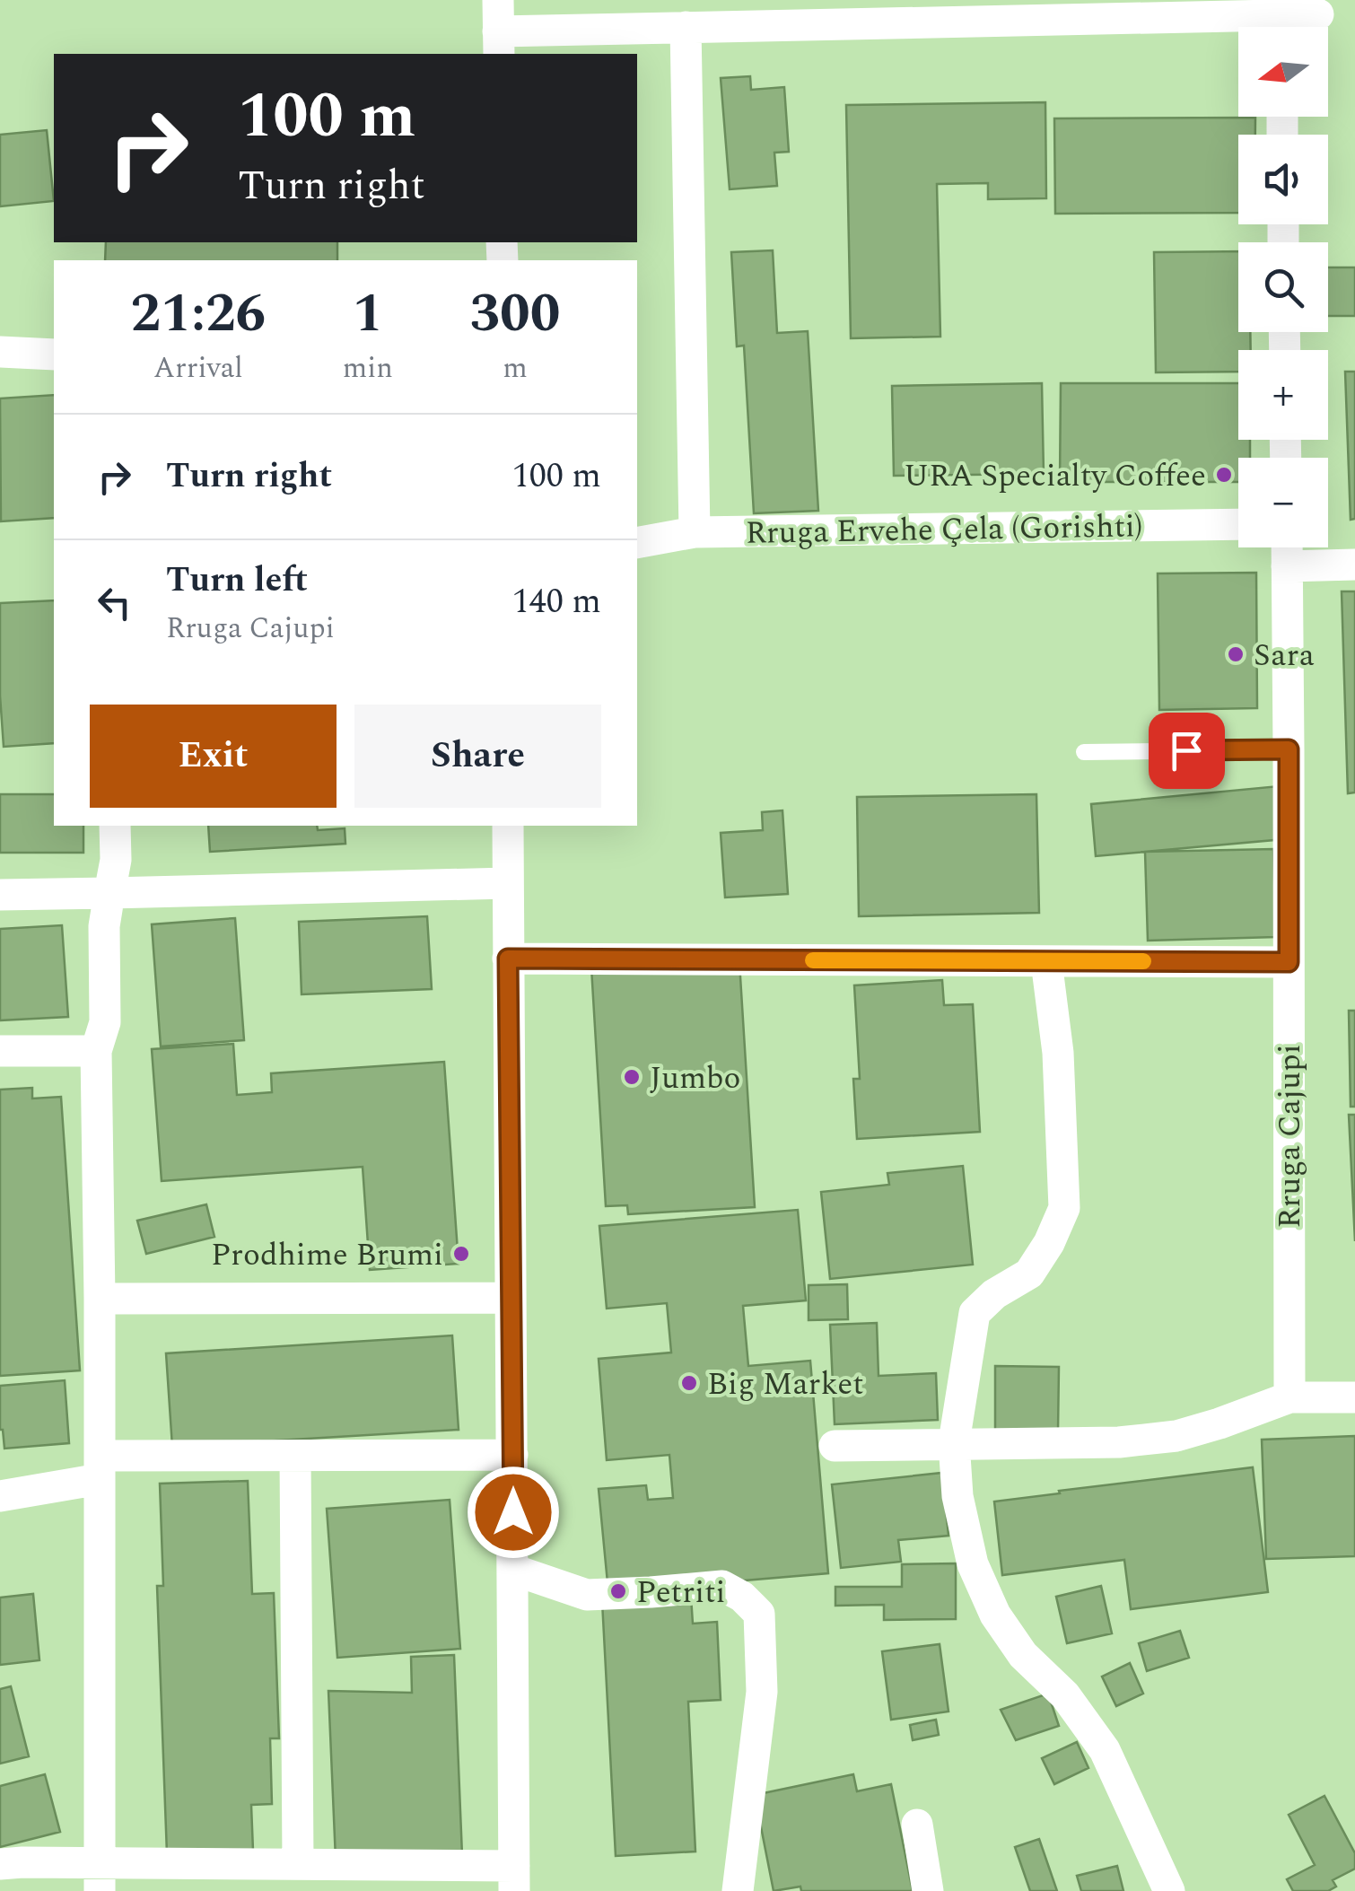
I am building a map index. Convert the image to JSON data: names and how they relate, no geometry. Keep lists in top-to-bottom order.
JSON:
{
  "streets": {
    "street": ["Rruga Ervehe Çela (Gorishti)", "Rruga Cajupi"]
  },
  "places": [
    "URA Specialty Coffee",
    "Sara",
    "Jumbo",
    "Prodhime Brumi",
    "Big Market",
    "Petriti"
  ],
  "north": "left",
  "page": {
    "map_buttons": ["+", "−"],
    "turn": ["100 m", "Turn right"],
    "eta": [
      "21:26",
      "Arrival",
      "1",
      "min",
      "300",
      "m"
    ],
    "list": [
      {
        "name": "Turn right",
        "value": "100 m"
      },
      {
        "name": "Turn left",
        "note": "Rruga Cajupi",
        "value": "140 m"
      }
    ],
    "buttons": ["Exit", "Share"]
  }
}
